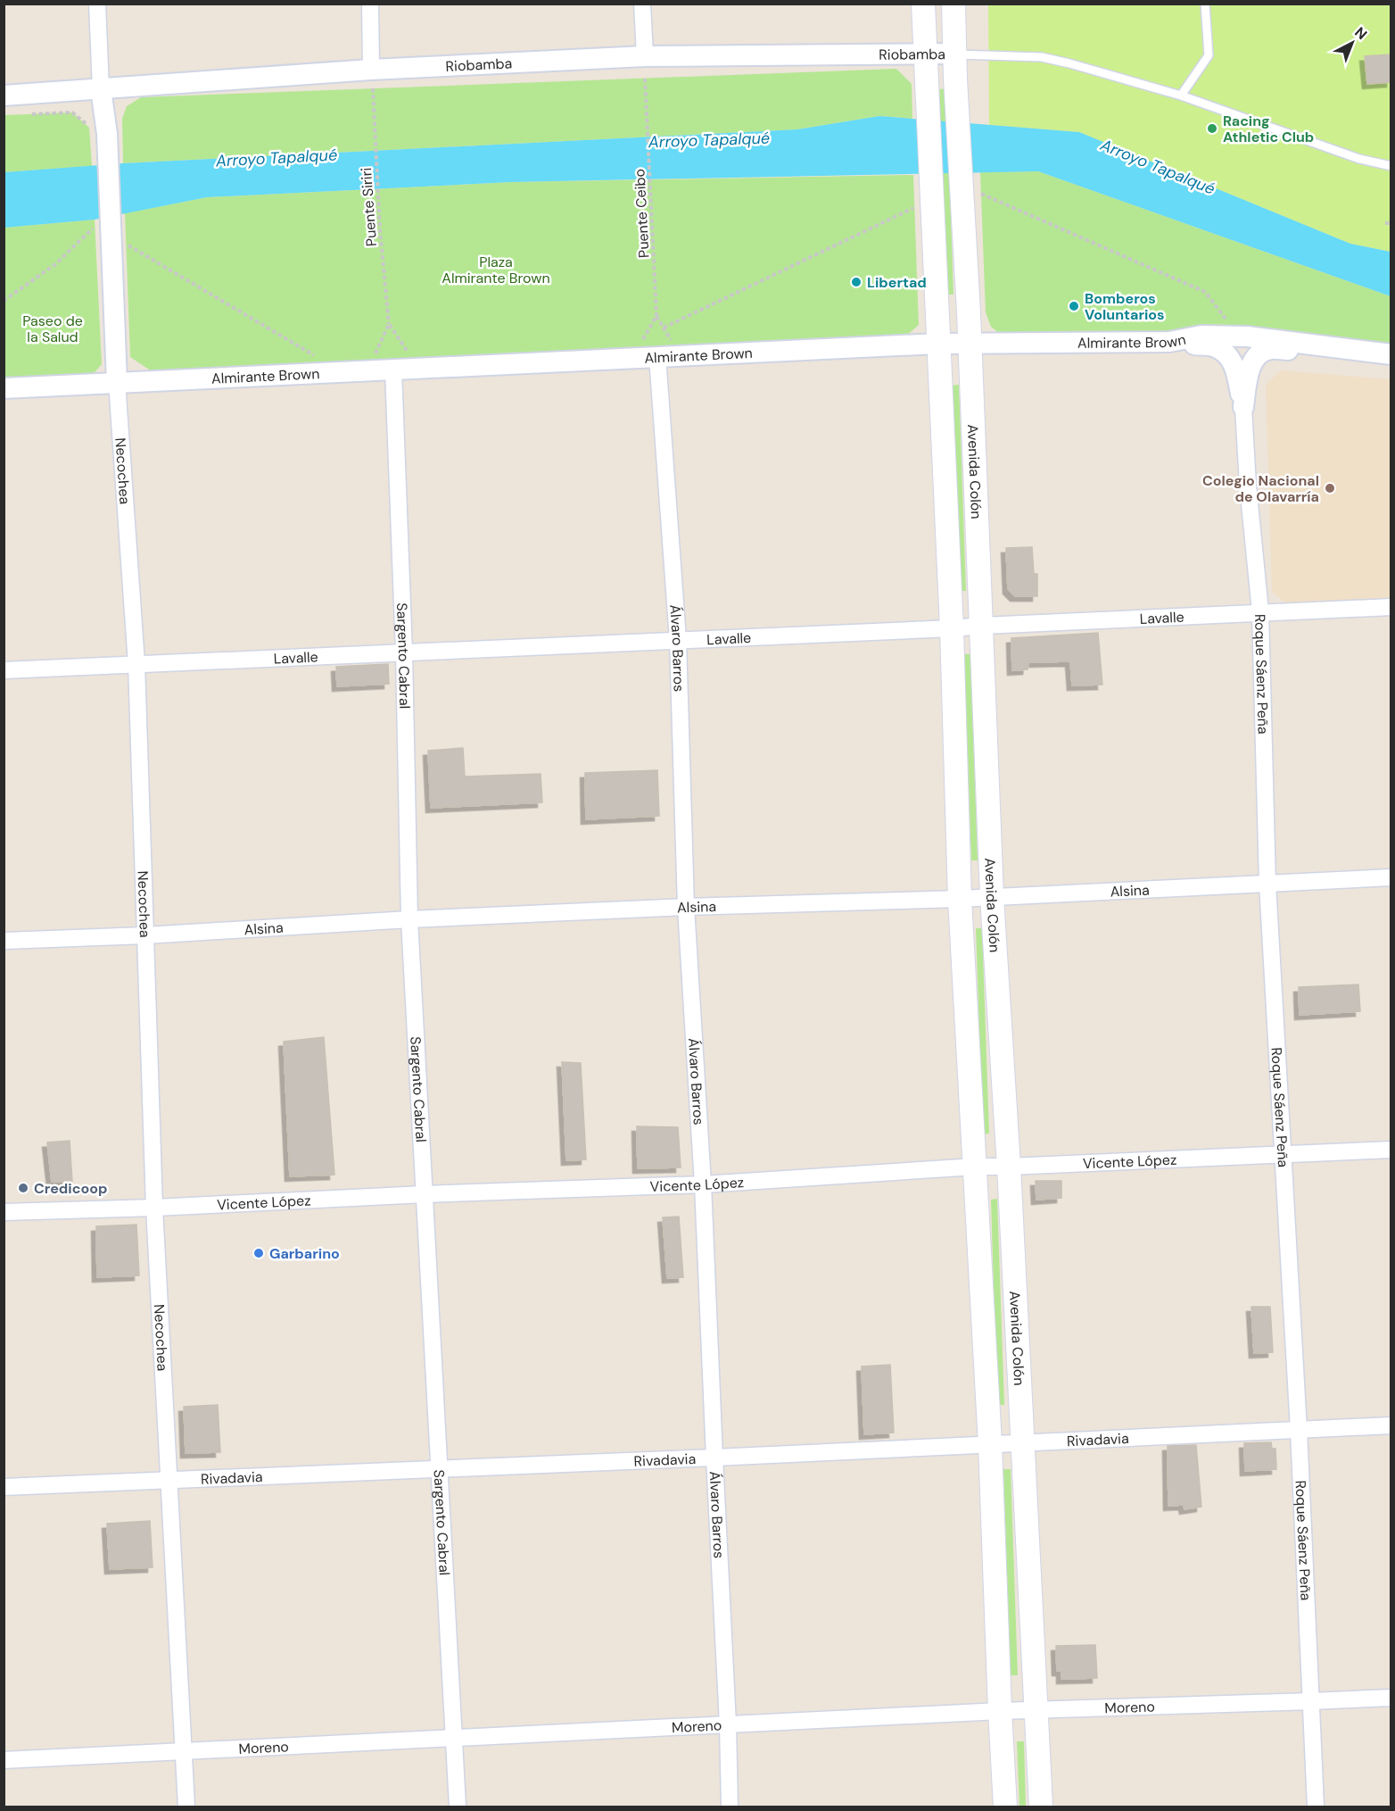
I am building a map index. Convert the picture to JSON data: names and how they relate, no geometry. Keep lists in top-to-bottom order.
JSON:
{
  "streets": {
    "main road": ["Avenida Colón"],
    "street": [
      "Riobamba",
      "Almirante Brown",
      "Necochea",
      "Lavalle",
      "Álvaro Barros",
      "Sargento Cabral",
      "Roque Sáenz Peña",
      "Alsina",
      "Vicente López",
      "Rivadavia",
      "Moreno"
    ],
    "path": ["Puente Siriri", "Puente Ceibo"]
  },
  "crossings": [
    ["Riobamba", "Puente Siriri"],
    ["Riobamba", "Necochea"],
    ["Riobamba", "Avenida Colón"],
    ["Puente Ceibo", "Almirante Brown"],
    ["Puente Ceibo", "Álvaro Barros"],
    ["Almirante Brown", "Necochea"],
    ["Almirante Brown", "Avenida Colón"],
    ["Almirante Brown", "Álvaro Barros"],
    ["Almirante Brown", "Sargento Cabral"],
    ["Necochea", "Lavalle"],
    ["Necochea", "Alsina"],
    ["Necochea", "Vicente López"],
    ["Necochea", "Rivadavia"],
    ["Necochea", "Moreno"],
    ["Avenida Colón", "Lavalle"],
    ["Avenida Colón", "Alsina"],
    ["Avenida Colón", "Vicente López"],
    ["Avenida Colón", "Rivadavia"],
    ["Avenida Colón", "Moreno"],
    ["Lavalle", "Álvaro Barros"],
    ["Lavalle", "Sargento Cabral"],
    ["Lavalle", "Roque Sáenz Peña"],
    ["Álvaro Barros", "Alsina"],
    ["Álvaro Barros", "Vicente López"],
    ["Álvaro Barros", "Rivadavia"],
    ["Álvaro Barros", "Moreno"],
    ["Sargento Cabral", "Alsina"],
    ["Sargento Cabral", "Vicente López"],
    ["Sargento Cabral", "Rivadavia"],
    ["Sargento Cabral", "Moreno"],
    ["Roque Sáenz Peña", "Alsina"],
    ["Roque Sáenz Peña", "Vicente López"],
    ["Roque Sáenz Peña", "Rivadavia"],
    ["Roque Sáenz Peña", "Moreno"]
  ],
  "water": ["Arroyo Tapalqué"],
  "parks": ["Plaza Almirante Brown", "Paseo de la Salud"],
  "places": [
    "Racing Athletic Club",
    "Libertad",
    "Bomberos Voluntarios",
    "Colegio Nacional de Olavarría",
    "Credicoop",
    "Garbarino"
  ],
  "north": "top right"
}
